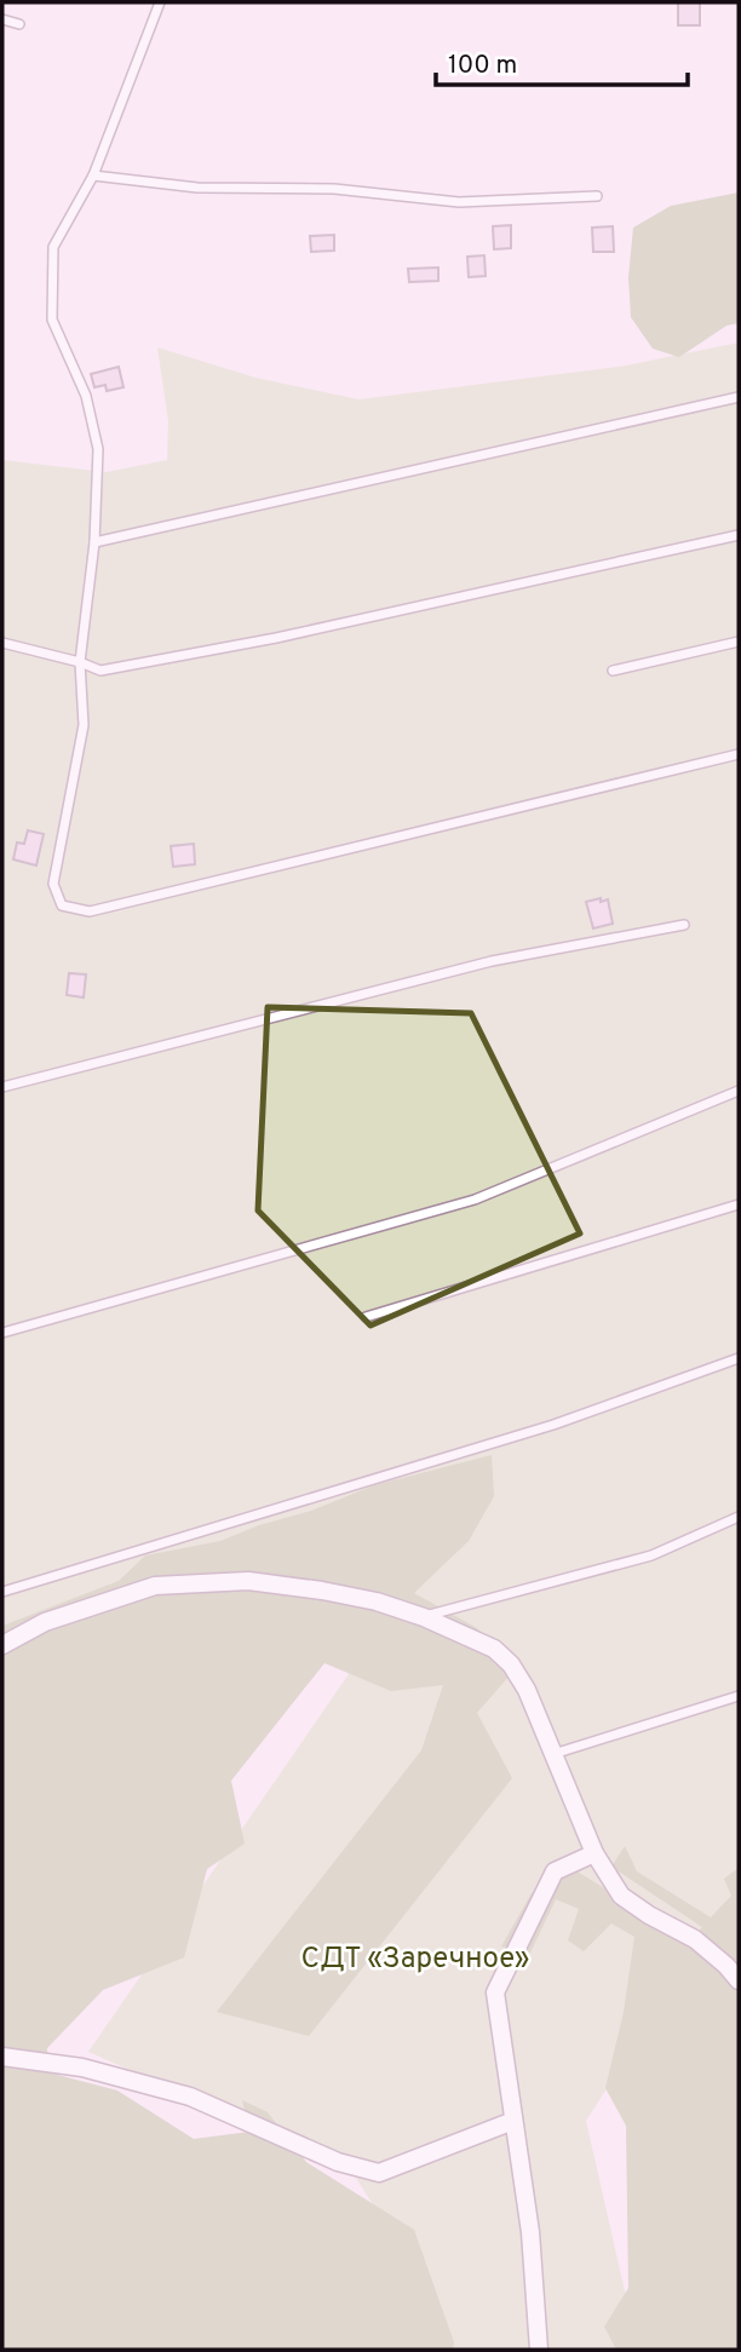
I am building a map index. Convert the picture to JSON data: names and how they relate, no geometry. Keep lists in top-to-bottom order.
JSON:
{
  "parks": ["СДТ «Заречное»"],
  "scale_bar": "100 m"
}
